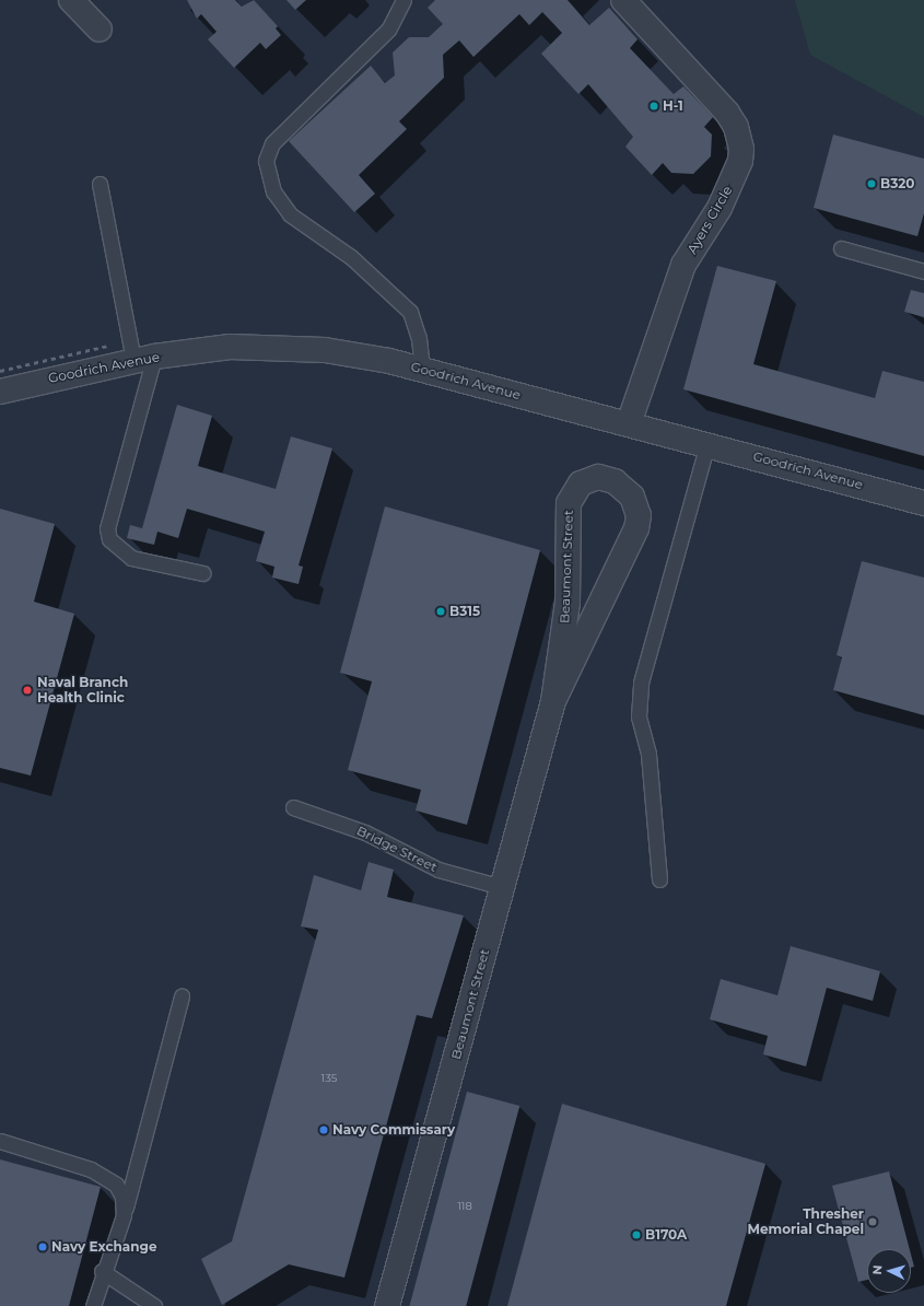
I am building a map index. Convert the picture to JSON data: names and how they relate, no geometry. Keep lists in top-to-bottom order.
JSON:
{
  "streets": {
    "street": ["Ayers Circle", "Goodrich Avenue", "Beaumont Street"],
    "lane": ["Bridge Street"]
  },
  "crossings": [
    ["Ayers Circle", "Goodrich Avenue"],
    ["Beaumont Street", "Bridge Street"]
  ],
  "places": [
    "H-1",
    "B320",
    "B315",
    "Naval Branch Health Clinic",
    "Navy Commissary",
    "Thresher Memorial Chapel",
    "B170A",
    "Navy Exchange"
  ],
  "house_numbers": ["135", "118"],
  "north": "left"
}
